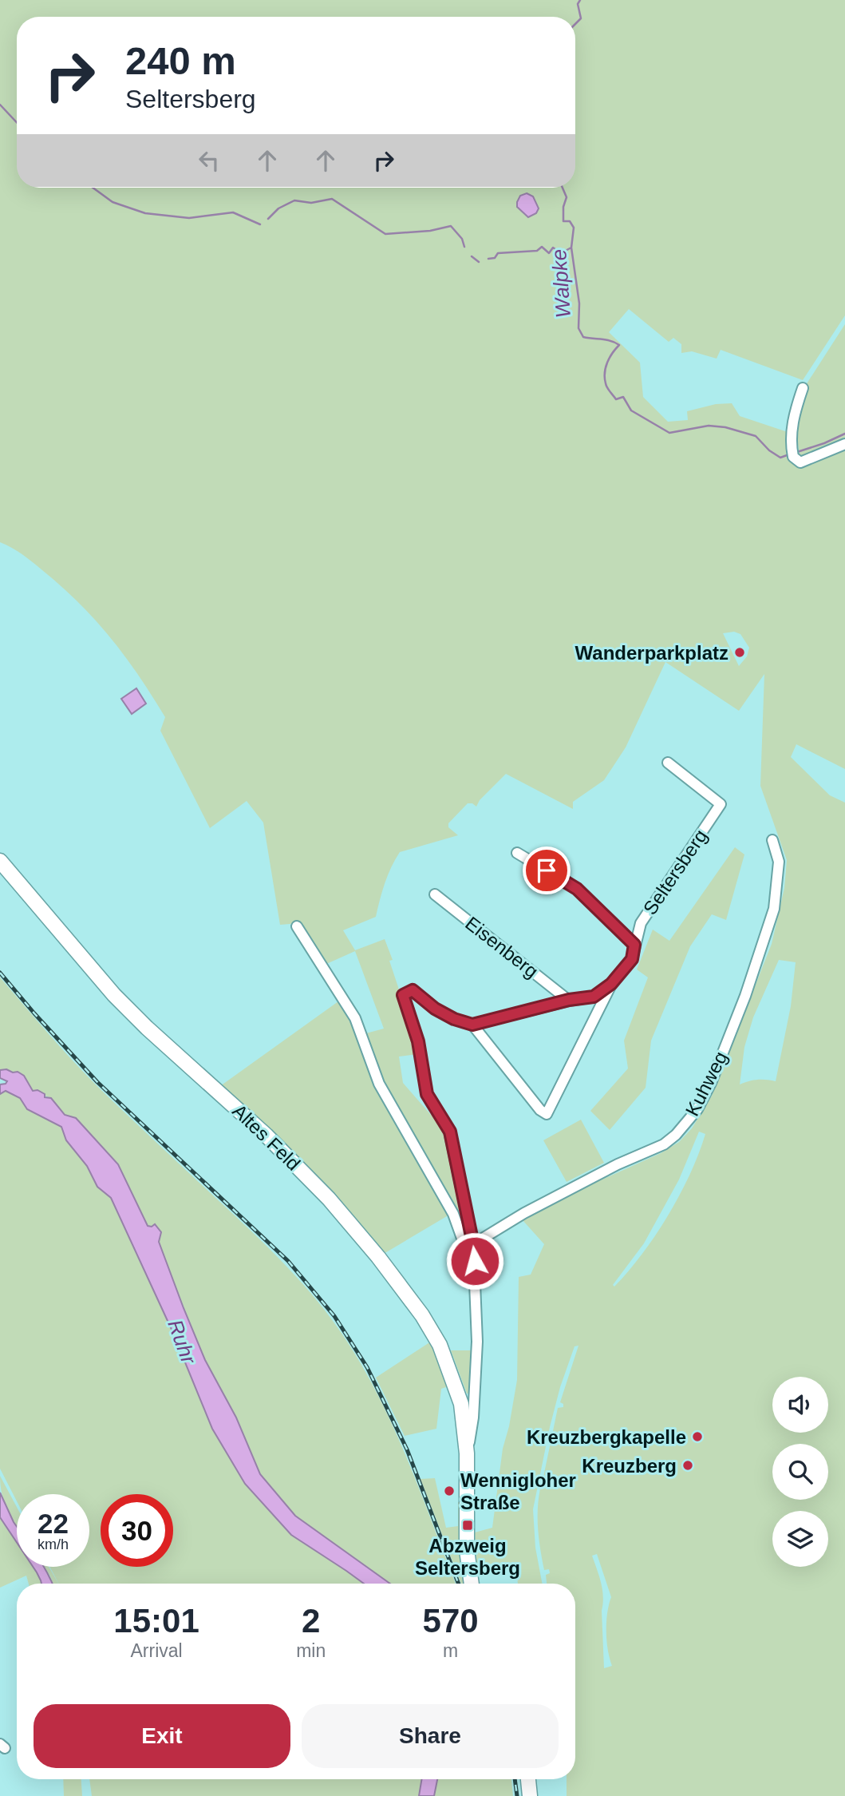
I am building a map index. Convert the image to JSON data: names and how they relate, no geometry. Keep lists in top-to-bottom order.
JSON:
{
  "streets": {
    "main road": ["Altes Feld"],
    "street": ["Seltersberg", "Eisenberg", "Kuhweg"]
  },
  "crossings": [
    ["Seltersberg", "Eisenberg"]
  ],
  "water": ["Walpke", "Ruhr"],
  "places": {
    "other": [
      "Wanderparkplatz",
      "Kreuzbergkapelle",
      "Kreuzberg",
      "Wennigloher Straße"
    ],
    "transit": ["Abzweig Seltersberg"]
  },
  "page": {
    "turn": ["240 m", "Seltersberg"],
    "speed": "22 km/h",
    "limit": "30",
    "eta": [
      "15:01",
      "Arrival",
      "2",
      "min",
      "570",
      "m"
    ],
    "buttons": ["Exit", "Share"]
  }
}
